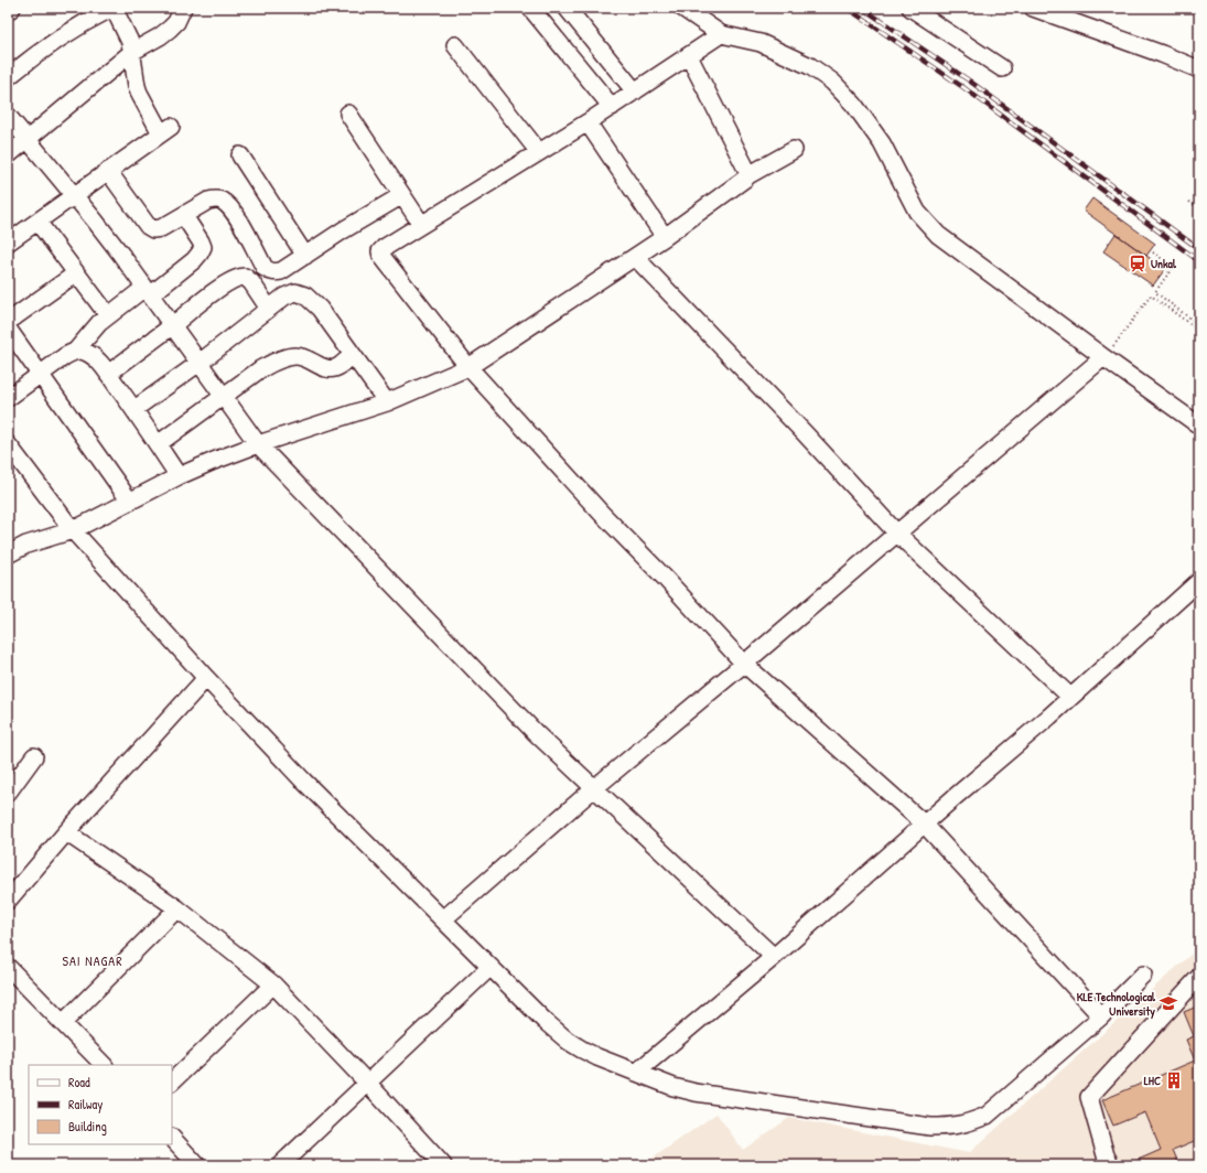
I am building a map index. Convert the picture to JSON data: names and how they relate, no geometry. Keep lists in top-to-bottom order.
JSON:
{
  "districts": ["SAI NAGAR"],
  "places": {
    "station": ["Unkal"],
    "school or university": ["KLE Technological University"],
    "building": ["LHC"]
  },
  "legend": ["Road", "Railway", "Building"]
}
